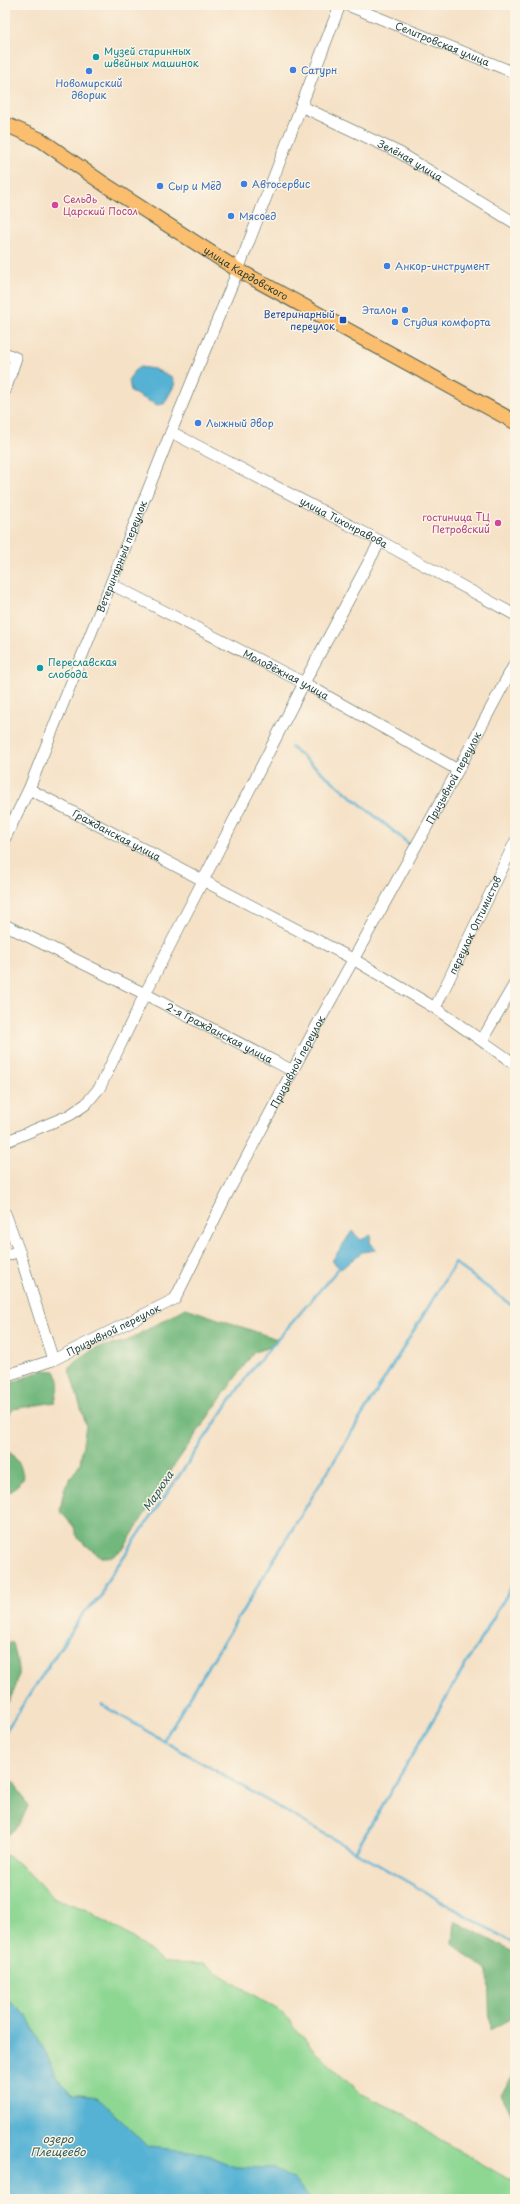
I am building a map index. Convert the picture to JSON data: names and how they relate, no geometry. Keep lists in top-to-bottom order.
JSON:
{
  "streets": {
    "main road": ["улица Кардовского"],
    "street": [
      "Селитровская улица",
      "Зелёная улица",
      "улица Тихонравова",
      "Ветеринарный переулок",
      "Молодёжная улица",
      "Призывной переулок",
      "Гражданская улица",
      "переулок Оптимистов",
      "2-я Гражданская улица"
    ]
  },
  "crossings": [
    ["Зелёная улица", "Ветеринарный переулок"],
    ["улица Кардовского", "Ветеринарный переулок"],
    ["улица Тихонравова", "Ветеринарный переулок"],
    ["Ветеринарный переулок", "Молодёжная улица"],
    ["Ветеринарный переулок", "Гражданская улица"],
    ["Молодёжная улица", "Призывной переулок"],
    ["Призывной переулок", "Гражданская улица"],
    ["Призывной переулок", "2-я Гражданская улица"],
    ["Гражданская улица", "переулок Оптимистов"]
  ],
  "water": ["Марюха", "озеро Плещеево"],
  "places": {
    "other": [
      "Музей старинных швейных машинок",
      "Сатурн",
      "Новомирский дворик",
      "Автосервис",
      "Сыр и Мёд",
      "Сельдь Царский Посол",
      "Мясоед",
      "Анкор-инструмент",
      "Эталон",
      "Студия комфорта",
      "Лыжный двор",
      "гостиница ТЦ Петровский",
      "Переславская слобода"
    ],
    "transit": ["Ветеринарный переулок"]
  }
}
